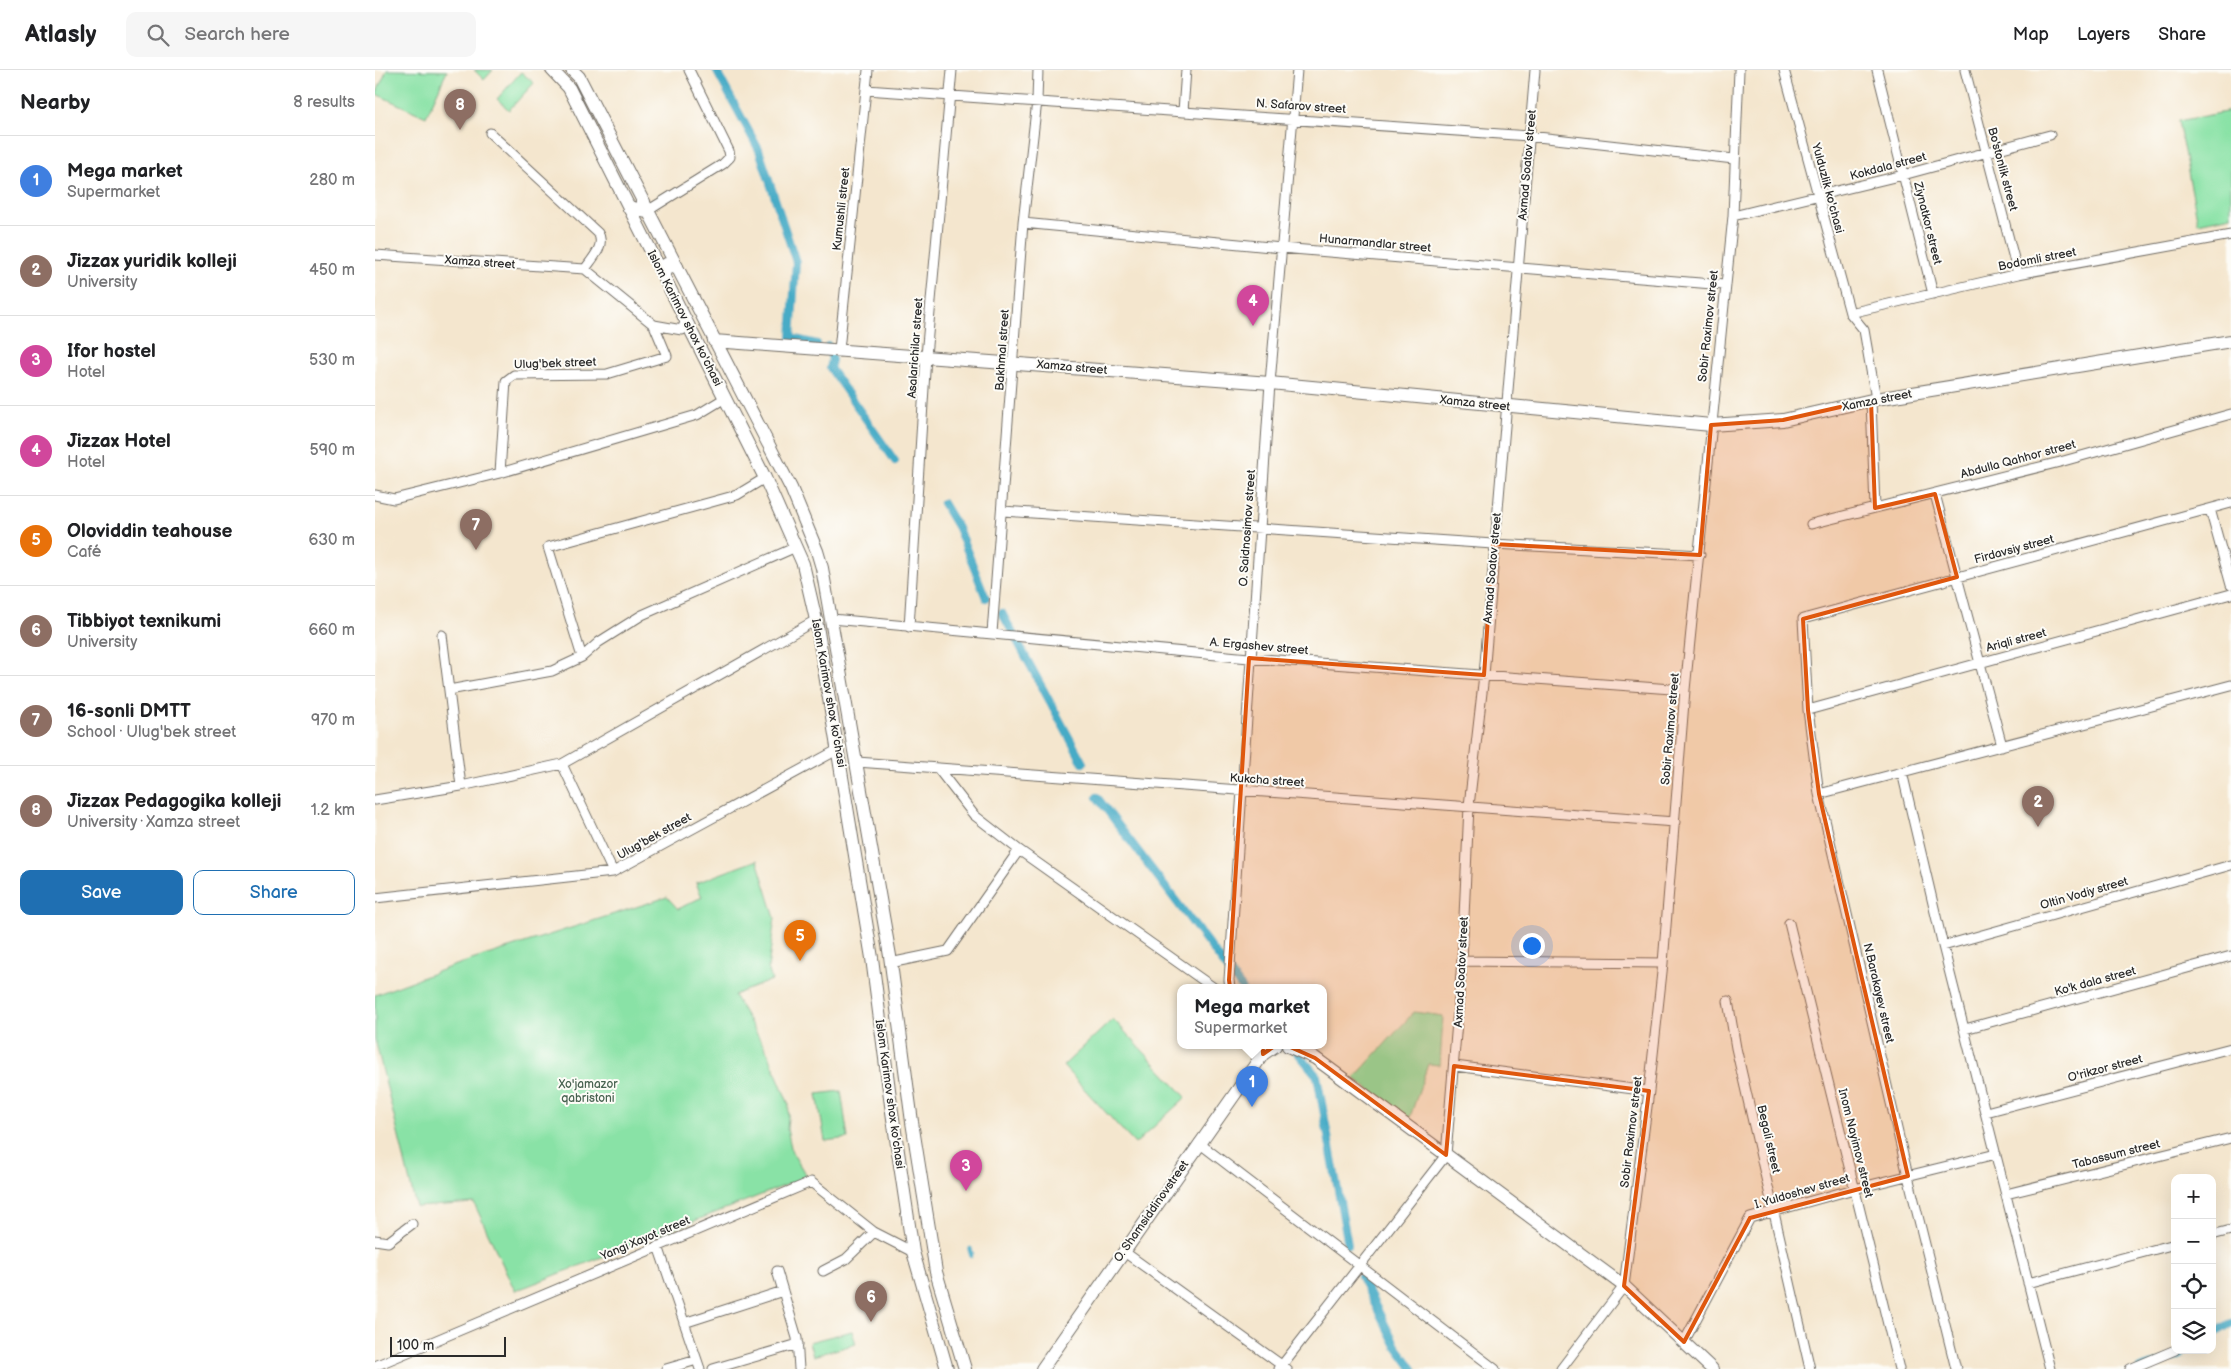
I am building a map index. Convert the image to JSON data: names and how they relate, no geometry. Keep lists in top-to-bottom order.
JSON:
{
  "streets": {
    "main road": ["Xamza street", "Islom Karimov shox ko'chasi", "O. Shamsiddinovstreet"],
    "street": [
      "N. Safarov street",
      "Axmad Soatov street",
      "Kokdala street",
      "Bo'stonlik street",
      "Yulduzlik ko'chasi",
      "Kumushli street",
      "Ziynatkor street",
      "Hunarmandlar street",
      "Bodomli street",
      "Sobir Raximov street",
      "Asalarichilar street",
      "Bakhmal street",
      "Ulug'bek street",
      "Abdulla Qahhor street",
      "O. Saidnosimov street",
      "Firdavsiy street",
      "Ariqli street",
      "A. Ergashev street",
      "Kukcha street",
      "Oltin Vodiy street",
      "Ko'k dala street",
      "N.Barakayev street",
      "O'rikzor street",
      "Begali street",
      "Inom Nayimov street",
      "Tabassum street",
      "I. Yuldoshev street",
      "Yangi Xayot street"
    ]
  },
  "crossings": [
    ["N. Safarov street", "Axmad Soatov street"],
    ["N. Safarov street", "Kumushli street"],
    ["N. Safarov street", "Sobir Raximov street"],
    ["N. Safarov street", "Asalarichilar street"],
    ["N. Safarov street", "Bakhmal street"],
    ["N. Safarov street", "O. Saidnosimov street"],
    ["Axmad Soatov street", "Hunarmandlar street"],
    ["Axmad Soatov street", "Xamza street"],
    ["Axmad Soatov street", "A. Ergashev street"],
    ["Axmad Soatov street", "Kukcha street"],
    ["Kokdala street", "Bo'stonlik street"],
    ["Kokdala street", "Yulduzlik ko'chasi"],
    ["Kokdala street", "Ziynatkor street"],
    ["Kokdala street", "Sobir Raximov street"],
    ["Bo'stonlik street", "Bodomli street"],
    ["Yulduzlik ko'chasi", "Bodomli street"],
    ["Kumushli street", "Xamza street"],
    ["Ziynatkor street", "Bodomli street"],
    ["Hunarmandlar street", "Sobir Raximov street"],
    ["Hunarmandlar street", "Bakhmal street"],
    ["Hunarmandlar street", "O. Saidnosimov street"],
    ["Xamza street", "Islom Karimov shox ko'chasi"],
    ["Xamza street", "Sobir Raximov street"],
    ["Xamza street", "Asalarichilar street"],
    ["Xamza street", "Bakhmal street"],
    ["Xamza street", "O. Saidnosimov street"],
    ["Islom Karimov shox ko'chasi", "Ulug'bek street"],
    ["Islom Karimov shox ko'chasi", "A. Ergashev street"],
    ["Islom Karimov shox ko'chasi", "Kukcha street"],
    ["Islom Karimov shox ko'chasi", "Yangi Xayot street"],
    ["Sobir Raximov street", "A. Ergashev street"],
    ["Sobir Raximov street", "Kukcha street"],
    ["Asalarichilar street", "A. Ergashev street"],
    ["Bakhmal street", "A. Ergashev street"],
    ["O. Saidnosimov street", "A. Ergashev street"],
    ["O. Saidnosimov street", "Kukcha street"],
    ["Firdavsiy street", "N.Barakayev street"],
    ["Ariqli street", "N.Barakayev street"],
    ["N.Barakayev street", "I. Yuldoshev street"],
    ["Begali street", "I. Yuldoshev street"],
    ["Inom Nayimov street", "I. Yuldoshev street"]
  ],
  "parks": ["Xo'jamazor qabristoni"],
  "scale_bar": "100 m",
  "page": {
    "header": "Atlasly",
    "search": "Search here",
    "nav": ["Map", "Layers", "Share"],
    "heading": ["Nearby", "8 results"],
    "pins": [
      "8",
      "4",
      "7",
      "2",
      "5",
      "1",
      "3",
      "6"
    ],
    "list": [
      {
        "mark": "1",
        "name": "Mega market",
        "note": "Supermarket",
        "value": "280 m"
      },
      {
        "mark": "2",
        "name": "Jizzax yuridik kolleji",
        "note": "University",
        "value": "450 m"
      },
      {
        "mark": "3",
        "name": "Ifor hostel",
        "note": "Hotel",
        "value": "530 m"
      },
      {
        "mark": "4",
        "name": "Jizzax Hotel",
        "note": "Hotel",
        "value": "590 m"
      },
      {
        "mark": "5",
        "name": "Oloviddin teahouse",
        "note": "Café",
        "value": "630 m"
      },
      {
        "mark": "6",
        "name": "Tibbiyot texnikumi",
        "note": "University",
        "value": "660 m"
      },
      {
        "mark": "7",
        "name": "16-sonli DMTT",
        "note": "School · Ulug'bek street",
        "value": "970 m"
      },
      {
        "mark": "8",
        "name": "Jizzax Pedagogika kolleji",
        "note": "University · Xamza street",
        "value": "1.2 km"
      }
    ],
    "buttons": ["Save", "Share"],
    "popup": ["Mega market", "Supermarket"],
    "map_buttons": ["+", "−"],
    "scale": "100 m"
  }
}
